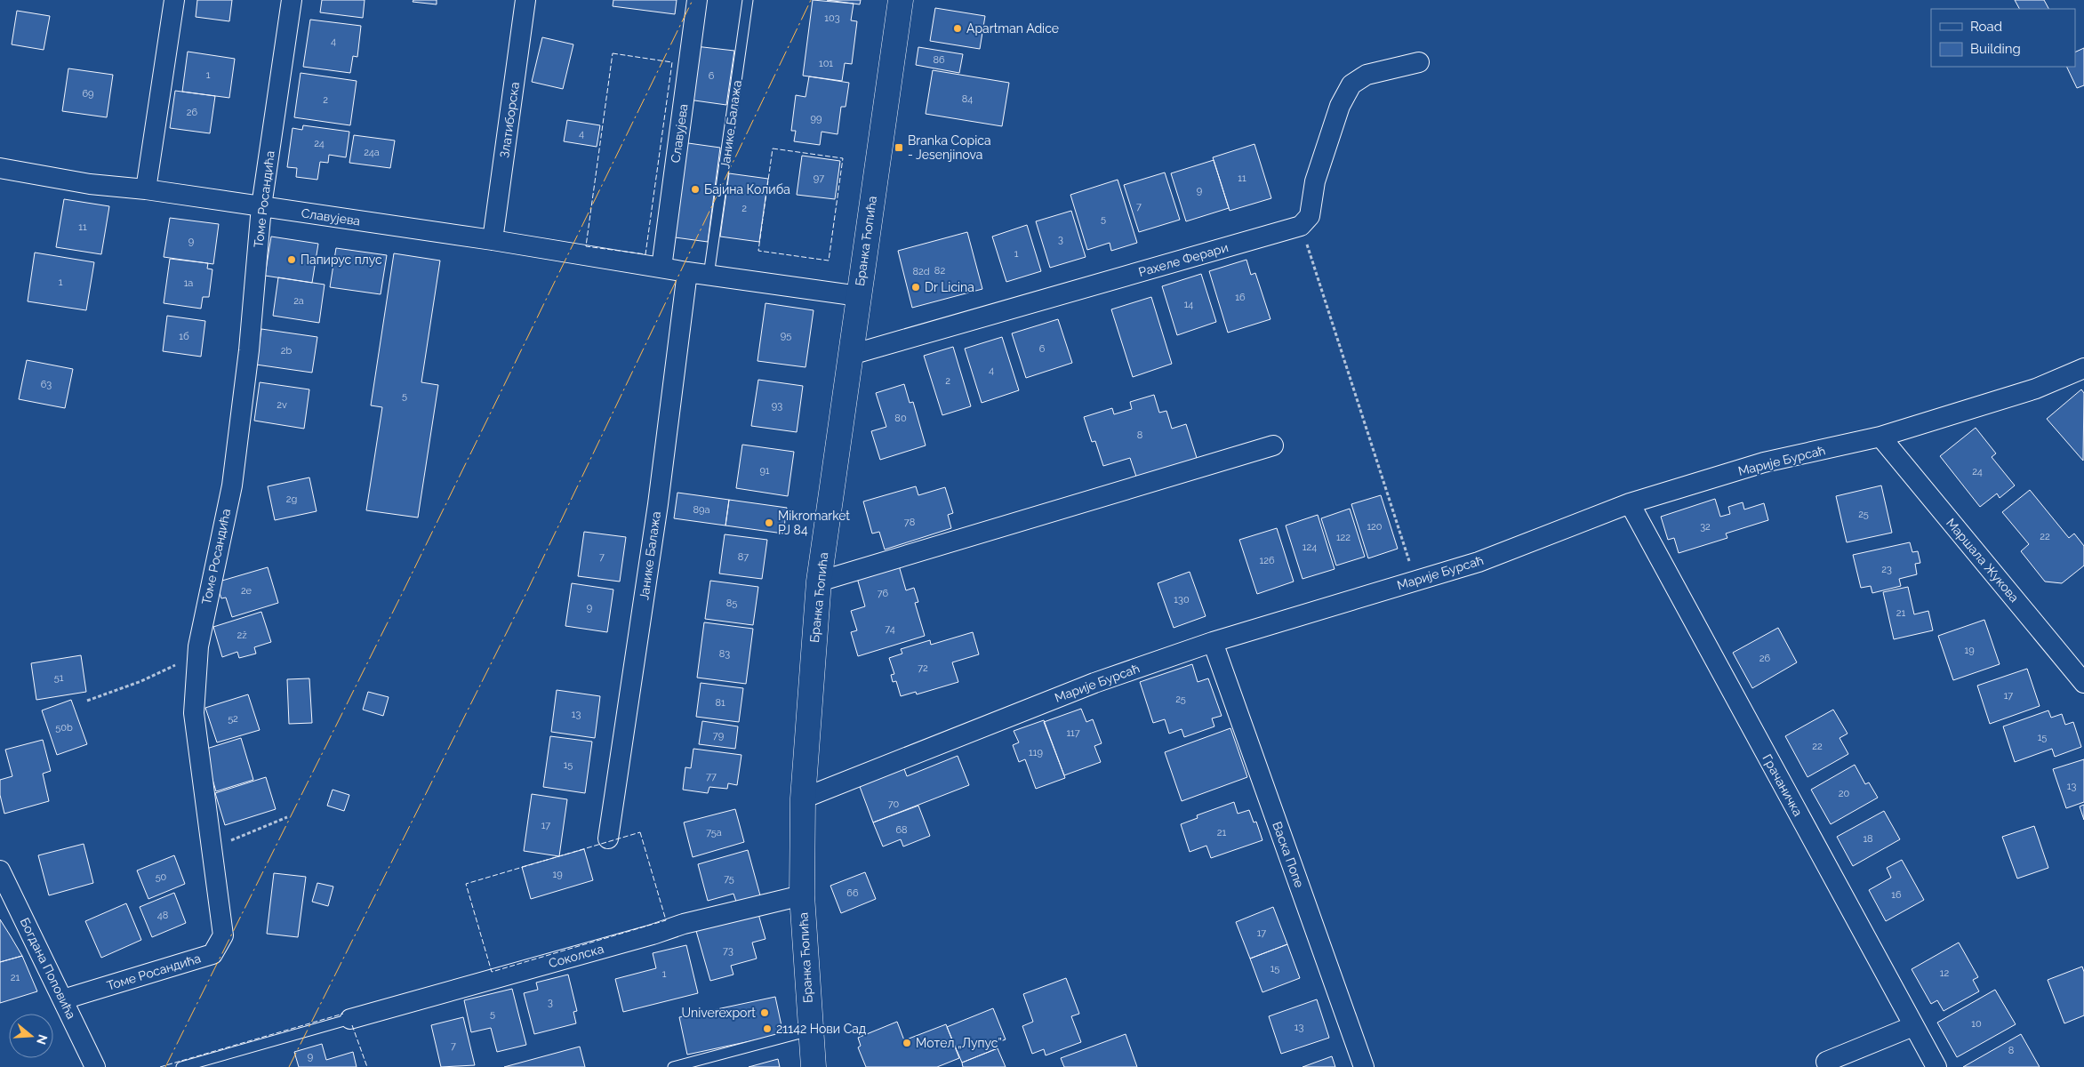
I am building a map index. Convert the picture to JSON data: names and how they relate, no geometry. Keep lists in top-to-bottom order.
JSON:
{
  "streets": {
    "street": [
      "Златиборска",
      "Јанике Балажа",
      "Славујева",
      "Томе Росандића",
      "Бранка Ћопића",
      "Рахеле Ферари",
      "Марије Бурсаћ",
      "Маршала Жукова",
      "Грачаничка",
      "Васка Попе",
      "Соколска",
      "Богдана Поповића"
    ]
  },
  "crossings": [
    ["Златиборска", "Славујева"],
    ["Јанике Балажа", "Славујева"],
    ["Славујева", "Томе Росандића"],
    ["Славујева", "Бранка Ћопића"],
    ["Томе Росандића", "Богдана Поповића"],
    ["Бранка Ћопића", "Рахеле Ферари"],
    ["Бранка Ћопића", "Марије Бурсаћ"],
    ["Бранка Ћопића", "Соколска"],
    ["Марије Бурсаћ", "Маршала Жукова"],
    ["Марије Бурсаћ", "Грачаничка"],
    ["Марије Бурсаћ", "Васка Попе"]
  ],
  "places": {
    "other": [
      "Apartman Adice",
      "Бајина Колиба",
      "Папирус плус",
      "Dr Licina",
      "Mikromarket PJ 84",
      "Univerexport",
      "21142 Нови Сад",
      "Мотел „Лупус”"
    ],
    "transit": ["Branka Copica - Jesenjinova"]
  },
  "house_numbers": [
    "103",
    "4",
    "86",
    "101",
    "1",
    "6",
    "69",
    "84",
    "2",
    "26",
    "99",
    "4",
    "24",
    "24a",
    "97",
    "11",
    "9",
    "7",
    "2",
    "5",
    "11",
    "3",
    "9",
    "1",
    "82",
    "82d",
    "1",
    "1a",
    "16",
    "2a",
    "14",
    "95",
    "1б",
    "6",
    "2b",
    "4",
    "2",
    "63",
    "5",
    "2v",
    "93",
    "80",
    "8",
    "91",
    "24",
    "2g",
    "89a",
    "25",
    "78",
    "120",
    "32",
    "22",
    "122",
    "124",
    "7",
    "87",
    "126",
    "23",
    "2e",
    "76",
    "130",
    "85",
    "9",
    "21",
    "74",
    "2ž",
    "19",
    "83",
    "26",
    "72",
    "51",
    "17",
    "25",
    "81",
    "13",
    "52",
    "50b",
    "117",
    "79",
    "15",
    "22",
    "119",
    "15",
    "77",
    "13",
    "20",
    "70",
    "17",
    "68",
    "75a",
    "21",
    "18",
    "19",
    "50",
    "75",
    "66",
    "16",
    "48",
    "17",
    "73",
    "15",
    "12",
    "1",
    "21",
    "3",
    "5",
    "10",
    "13",
    "7",
    "8",
    "9"
  ],
  "legend": ["Road", "Building"],
  "north": "right"
}
